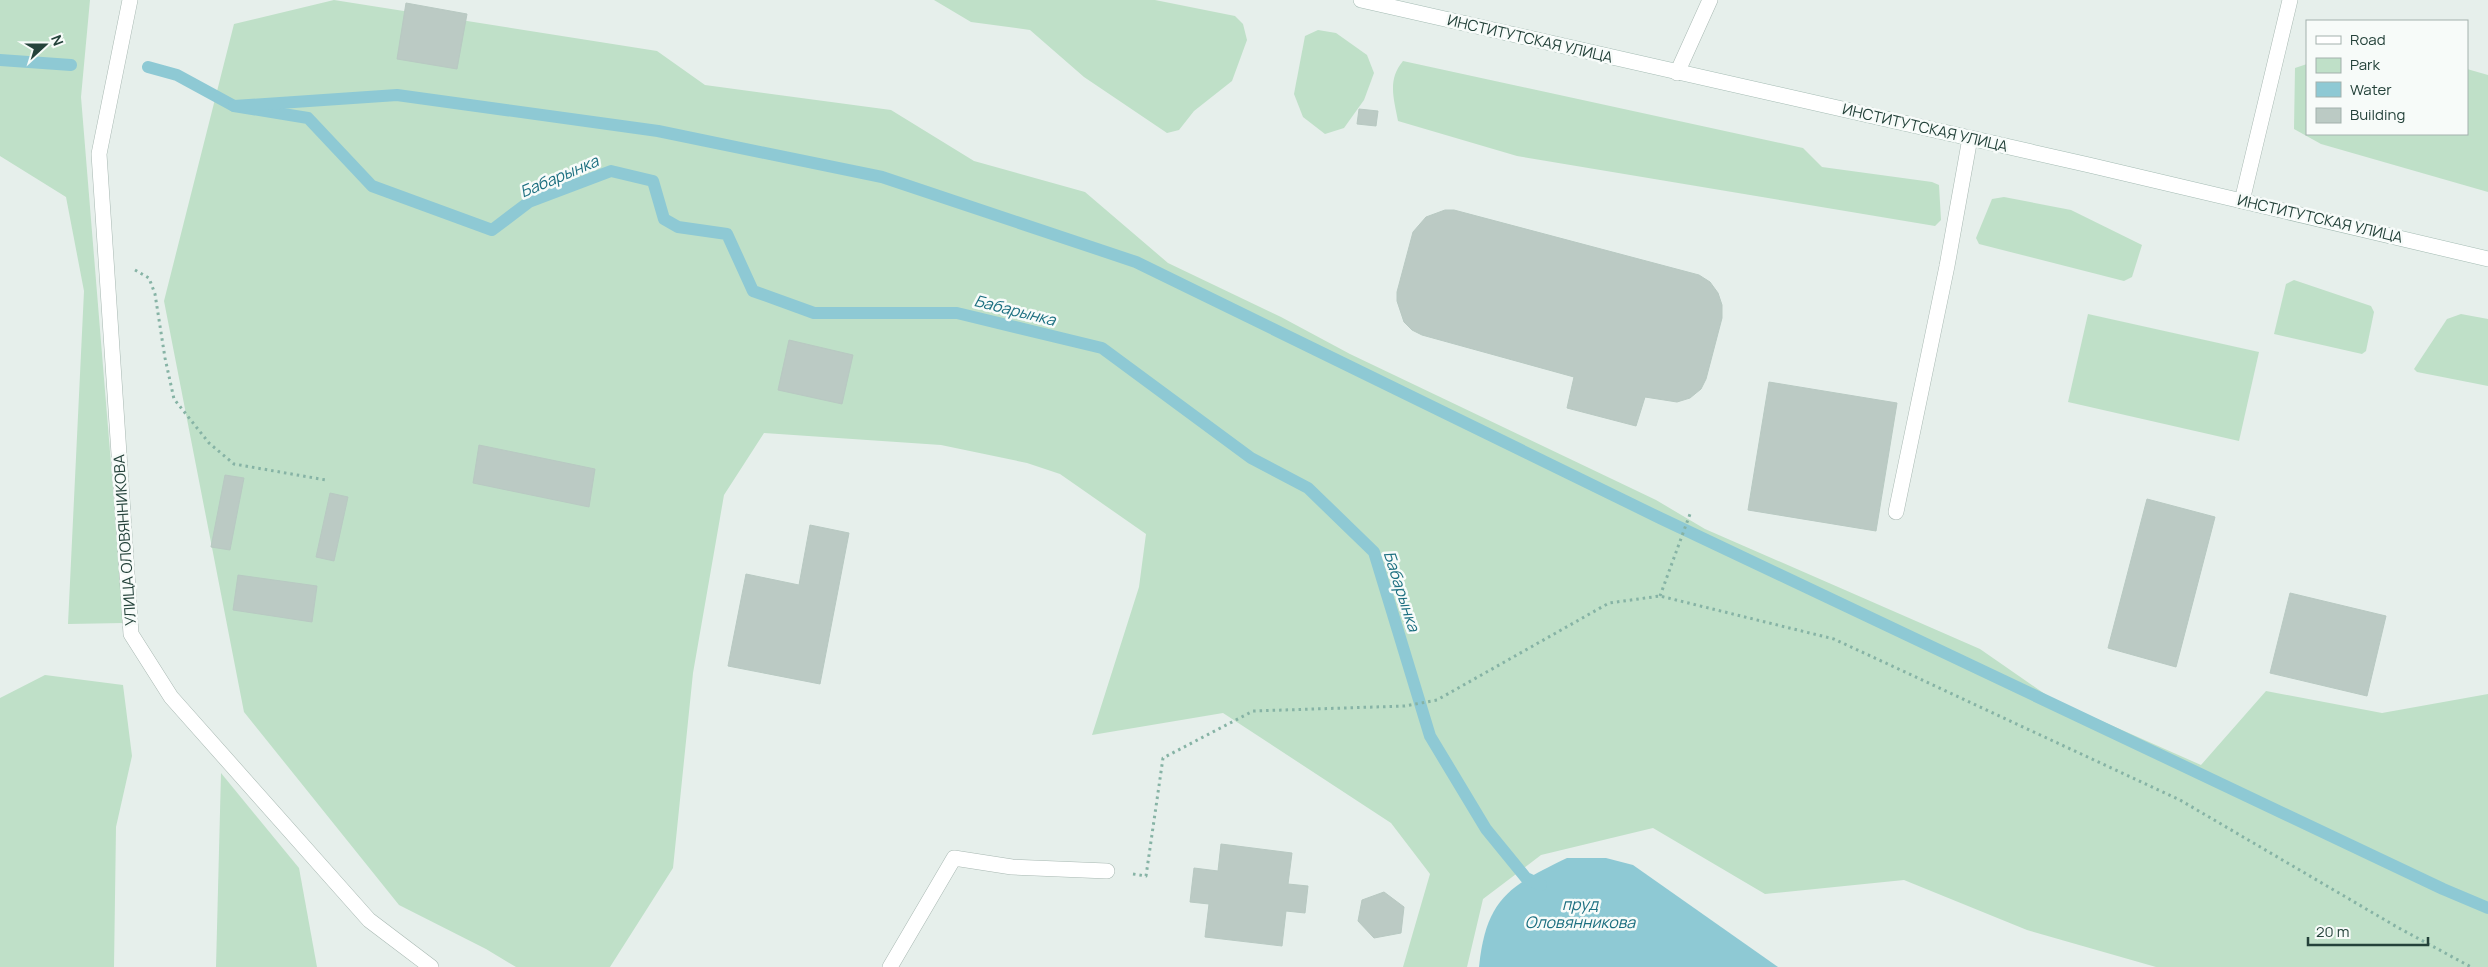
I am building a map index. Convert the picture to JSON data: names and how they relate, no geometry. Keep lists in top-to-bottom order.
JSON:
{
  "streets": {
    "street": ["ИНСТИТУТСКАЯ УЛИЦА", "УЛИЦА ОЛОВЯННИКОВА"]
  },
  "water": ["Бабарынка", "пруд Оловянникова"],
  "legend": [
    "Road",
    "Park",
    "Water",
    "Building"
  ],
  "scale_bar": "20 m",
  "north": "right"
}
